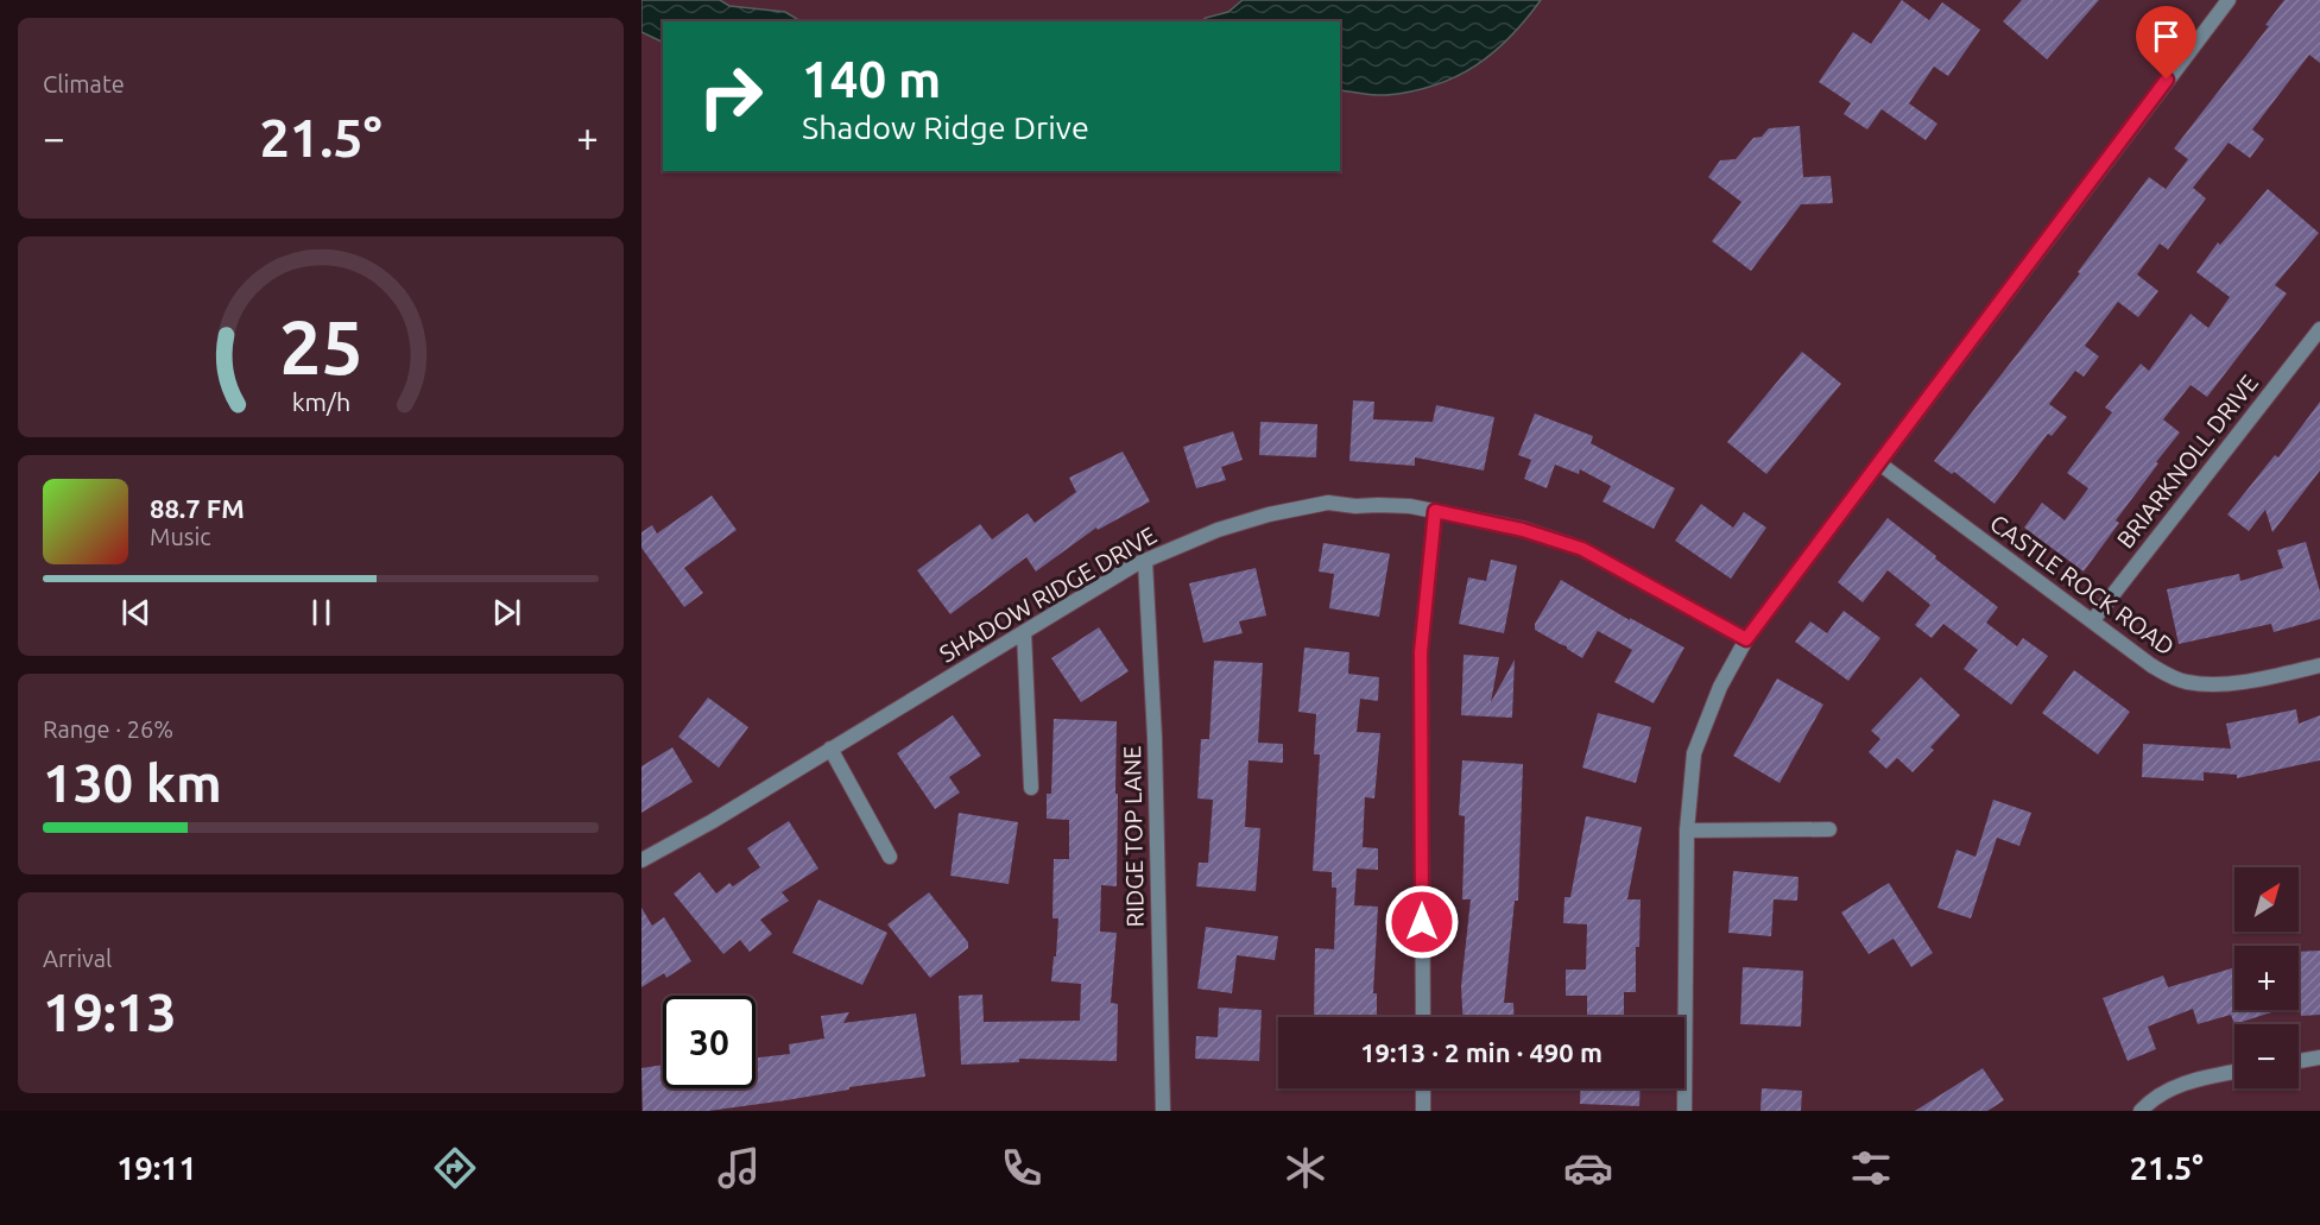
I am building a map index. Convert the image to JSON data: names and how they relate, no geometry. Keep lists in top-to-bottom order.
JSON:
{
  "streets": {
    "street": [
      "BRIARKNOLL DRIVE",
      "CASTLE ROCK ROAD",
      "SHADOW RIDGE DRIVE",
      "RIDGE TOP LANE"
    ]
  },
  "crossings": [
    ["BRIARKNOLL DRIVE", "CASTLE ROCK ROAD"],
    ["SHADOW RIDGE DRIVE", "RIDGE TOP LANE"]
  ],
  "north": "top right",
  "page": {
    "tile": [
      "Climate",
      ["Range · 26%", "130 km"],
      ["Arrival", "19:13"]
    ],
    "turn": ["140 m", "Shadow Ridge Drive"],
    "heat": ["−", "21.5°", "+"],
    "song": ["88.7 FM", "Music"],
    "map_buttons": ["+", "−"],
    "limit": "30",
    "trip": "19:13 · 2 min · 490 m",
    "tabs": ["19:11", "21.5°"],
    "gauge": ["25", "km/h"]
  }
}
